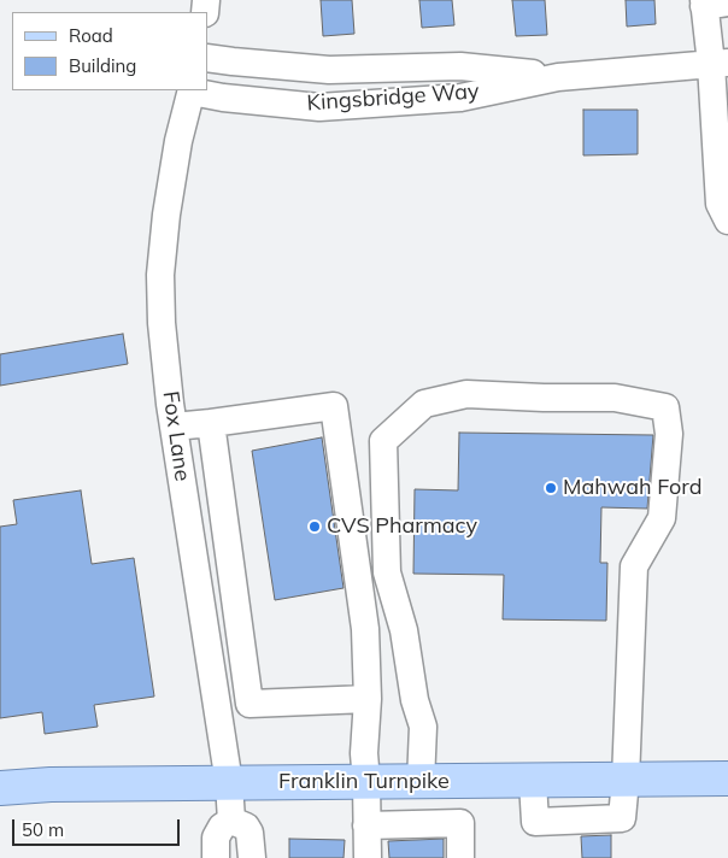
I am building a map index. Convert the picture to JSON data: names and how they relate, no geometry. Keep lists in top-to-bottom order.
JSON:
{
  "streets": {
    "main road": ["Franklin Turnpike"],
    "street": ["Kingsbridge Way", "Fox Lane"]
  },
  "crossings": [
    ["Kingsbridge Way", "Fox Lane"],
    ["Fox Lane", "Franklin Turnpike"]
  ],
  "places": ["Mahwah Ford", "CVS Pharmacy"],
  "legend": ["Road", "Building"],
  "scale_bar": "50 m"
}
